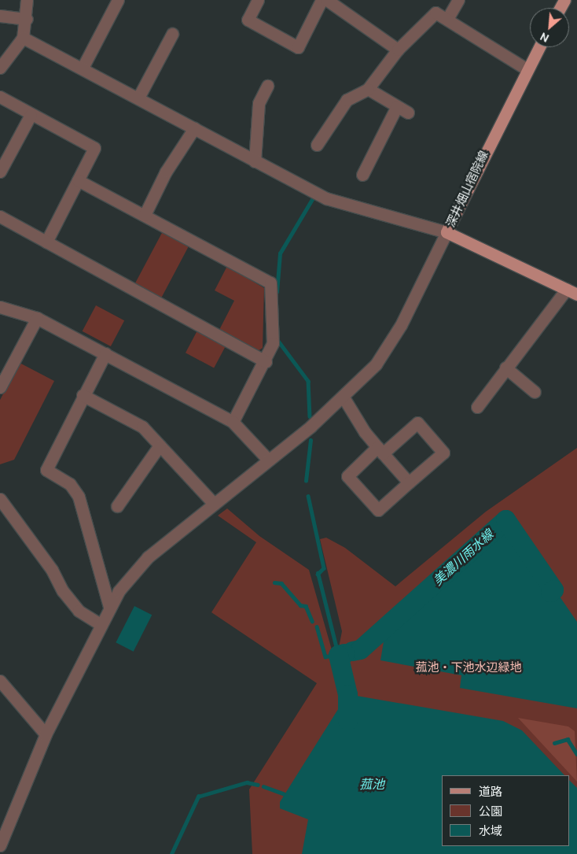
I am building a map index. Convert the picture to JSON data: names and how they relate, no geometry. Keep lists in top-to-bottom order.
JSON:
{
  "streets": {
    "main road": ["深井畑山宿院線"]
  },
  "water": ["美濃川雨水線", "菰池"],
  "parks": ["菰池・下池水辺緑地"],
  "legend": ["道路", "公園", "水域"],
  "north": "bottom left"
}
